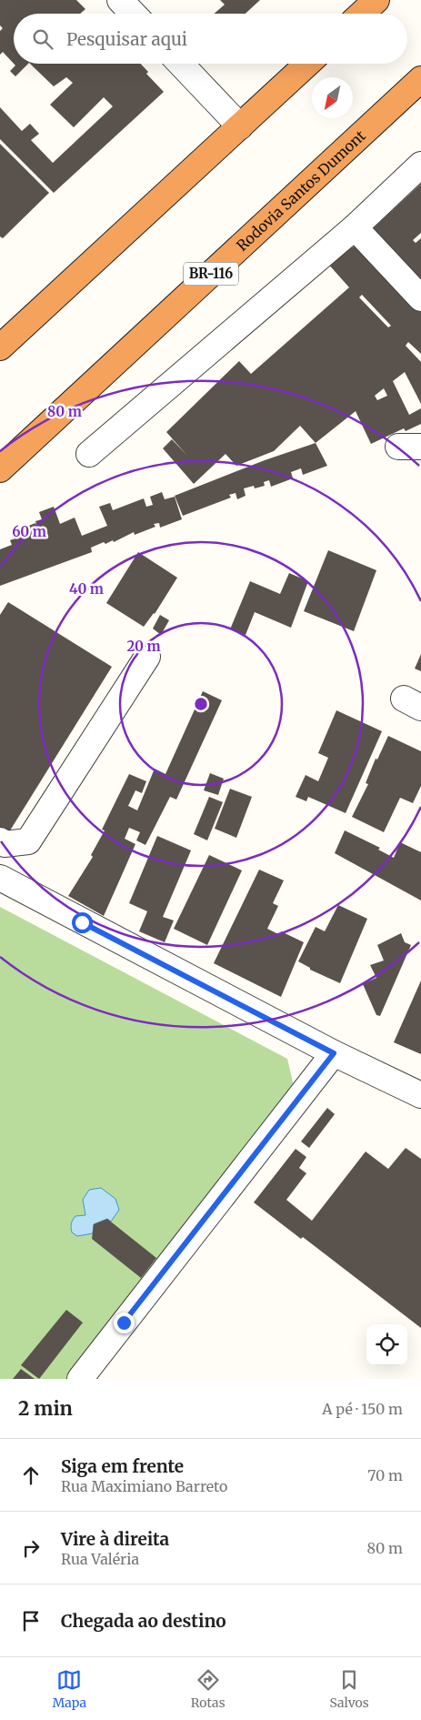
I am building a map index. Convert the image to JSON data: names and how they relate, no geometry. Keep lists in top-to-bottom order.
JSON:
{
  "streets": {
    "highway": ["Rodovia Santos Dumont", "BR-116"]
  },
  "north": "bottom left",
  "page": {
    "search": "Pesquisar aqui",
    "heading": ["2 min", "A pé · 150 m"],
    "list": [
      ["Siga em frente", "Rua Maximiano Barreto", "70 m"],
      ["Vire à direita", "Rua Valéria", "80 m"],
      "Chegada ao destino"
    ],
    "nav": ["Mapa", "Rotas", "Salvos"]
  },
  "rings": [
    "80 m",
    "60 m",
    "40 m",
    "20 m"
  ]
}
